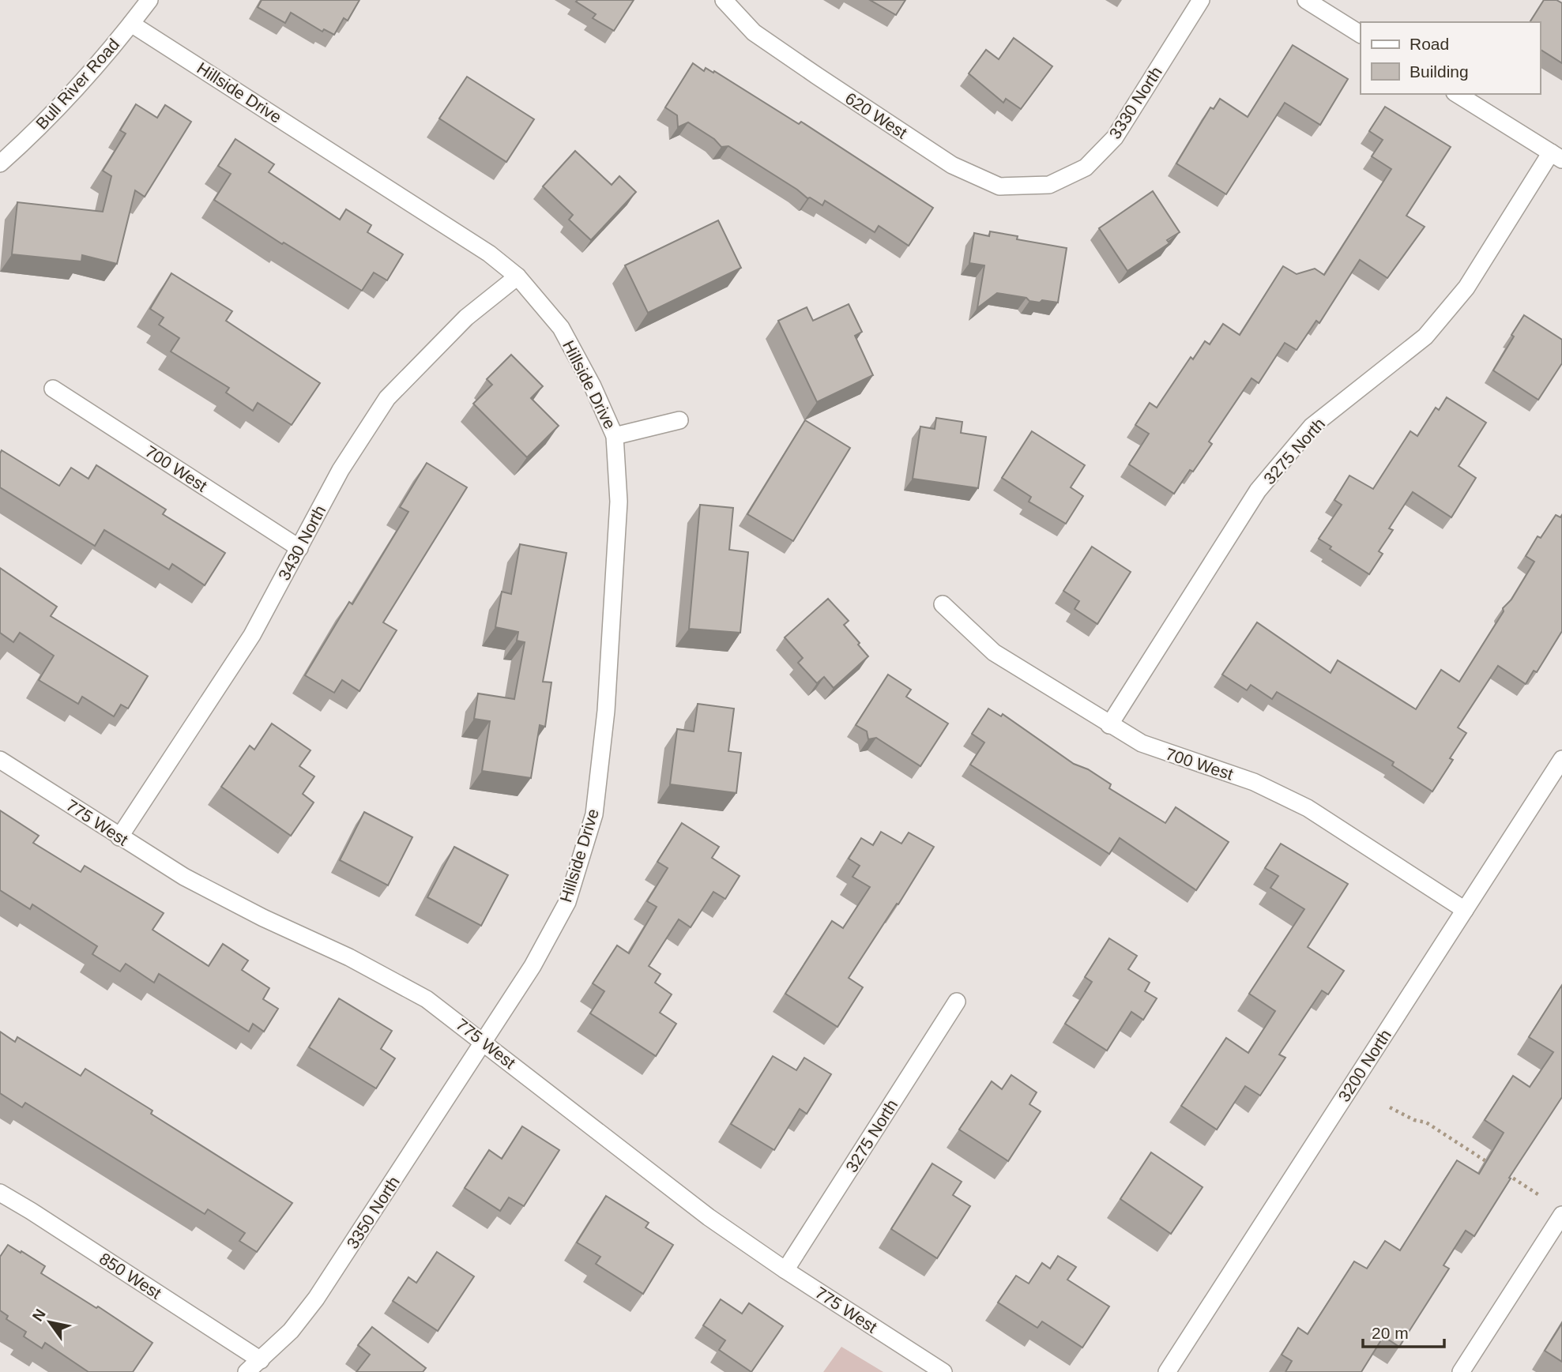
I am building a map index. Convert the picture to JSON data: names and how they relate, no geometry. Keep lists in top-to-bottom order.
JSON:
{
  "streets": {
    "street": [
      "Bull River Road",
      "Hillside Drive",
      "3330 North",
      "620 West",
      "3275 North",
      "700 West",
      "3430 North",
      "775 West",
      "3200 North",
      "3350 North",
      "850 West"
    ]
  },
  "crossings": [
    ["Bull River Road", "Hillside Drive"],
    ["Hillside Drive", "3430 North"],
    ["Hillside Drive", "775 West"],
    ["Hillside Drive", "3350 North"],
    ["3330 North", "620 West"],
    ["3275 North", "700 West"],
    ["3275 North", "775 West"],
    ["700 West", "3430 North"],
    ["700 West", "3200 North"],
    ["3430 North", "775 West"],
    ["775 West", "3350 North"],
    ["3350 North", "850 West"]
  ],
  "legend": ["Road", "Building"],
  "scale_bar": "20 m",
  "north": "top left"
}
